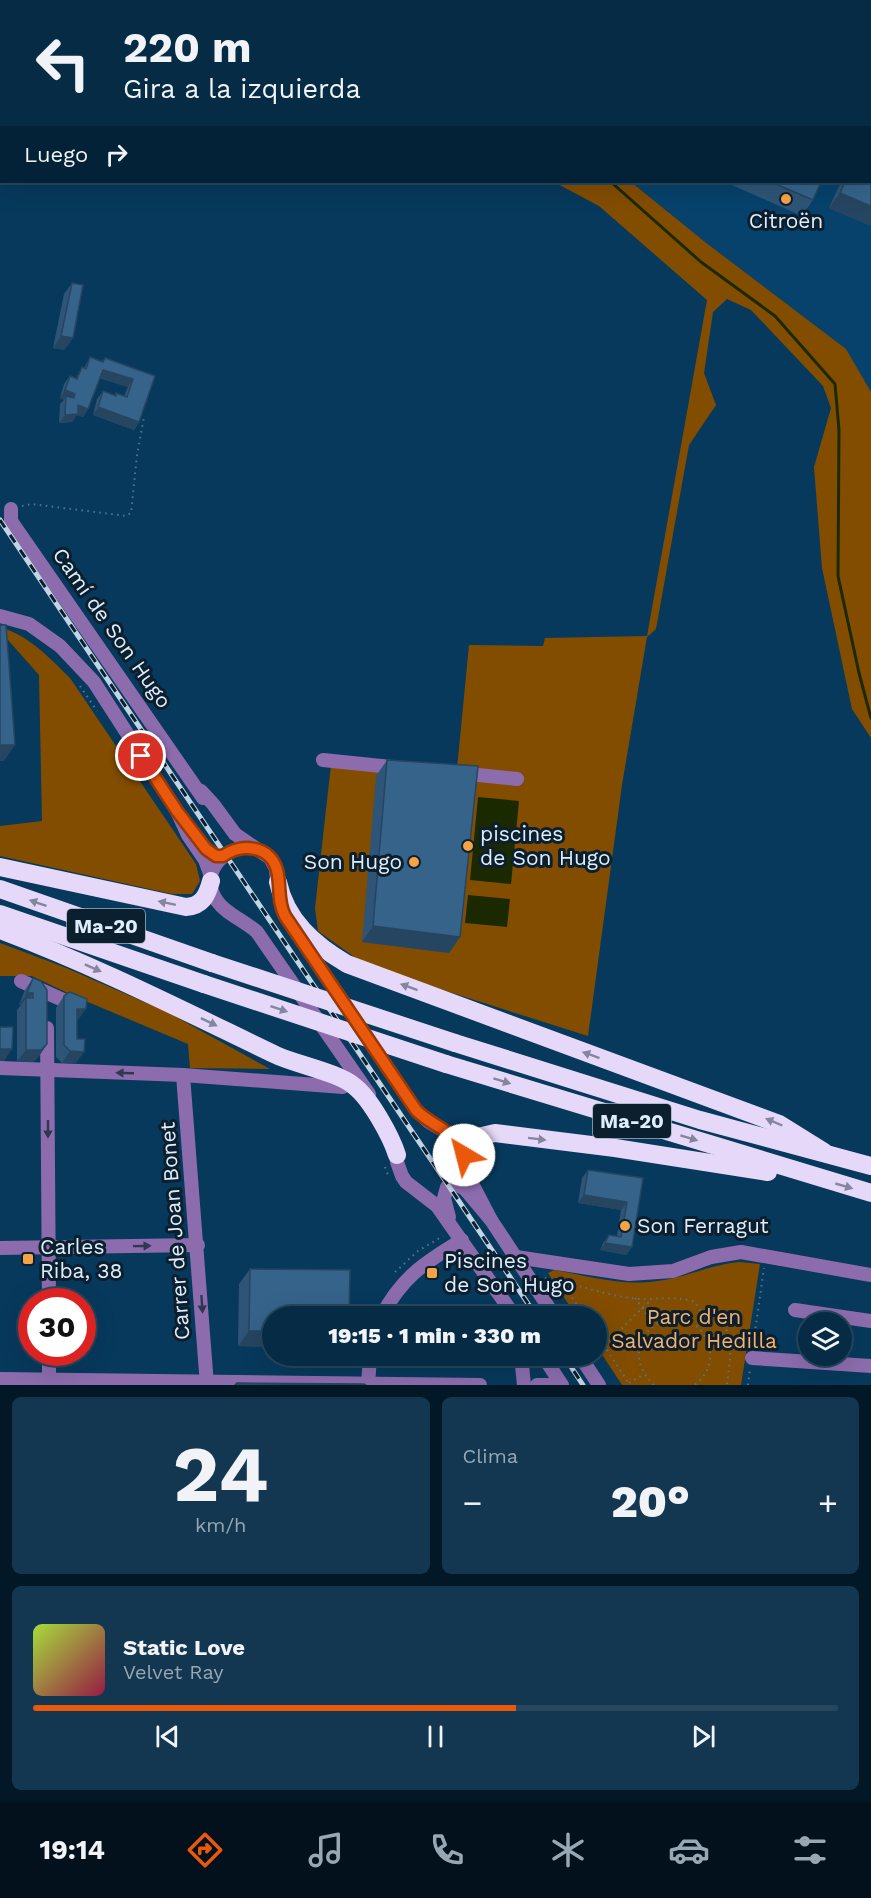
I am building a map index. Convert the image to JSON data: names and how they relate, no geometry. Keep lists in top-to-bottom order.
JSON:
{
  "streets": {
    "highway": ["Ma-20"],
    "street": ["Camí de Son Hugo", "Carrer de Joan Bonet"]
  },
  "one_way": ["Carrer de Joan Bonet"],
  "parks": ["Parc d'en Salvador Hedilla"],
  "places": {
    "other": [
      "Citroën",
      "piscines de Son Hugo",
      "Son Hugo",
      "Son Ferragut"
    ],
    "transit": ["Carles Riba, 38", "Piscines de Son Hugo"]
  },
  "page": {
    "turn": ["220 m", "Gira a la izquierda"],
    "then": "Luego",
    "limit": "30",
    "trip": "19:15 · 1 min · 330 m",
    "tile": [
      ["24", "km/h"],
      "Clima"
    ],
    "heat": ["−", "20°", "+"],
    "song": ["Static Love", "Velvet Ray"],
    "tabs": "19:14"
  }
}
